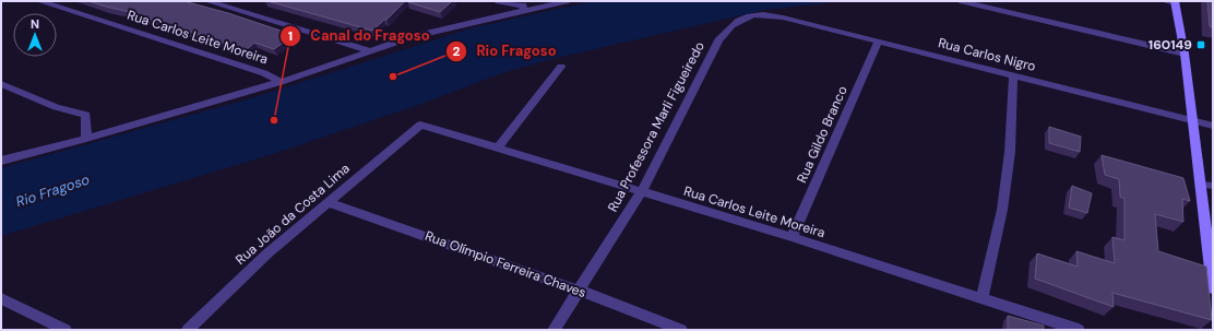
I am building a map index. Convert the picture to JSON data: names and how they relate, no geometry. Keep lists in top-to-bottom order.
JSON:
{
  "streets": {
    "street": [
      "Rua Carlos Leite Moreira",
      "Rua Carlos Nigro",
      "Rua Professora Marli Figueiredo",
      "Rua Gildo Branco",
      "Rua João da Costa Lima",
      "Rua Olímpio Ferreira Chaves"
    ]
  },
  "crossings": [
    ["Rua Carlos Leite Moreira", "Rua Professora Marli Figueiredo"],
    ["Rua Carlos Leite Moreira", "Rua Gildo Branco"],
    ["Rua Carlos Leite Moreira", "Rua João da Costa Lima"],
    ["Rua Carlos Nigro", "Rua Professora Marli Figueiredo"],
    ["Rua Carlos Nigro", "Rua Gildo Branco"],
    ["Rua Professora Marli Figueiredo", "Rua Olímpio Ferreira Chaves"],
    ["Rua João da Costa Lima", "Rua Olímpio Ferreira Chaves"]
  ],
  "water": ["Rio Fragoso"],
  "places": {
    "transit": ["160149"],
    "other": ["Rio Fragoso", "Canal do Fragoso"]
  },
  "north": "top"
}
